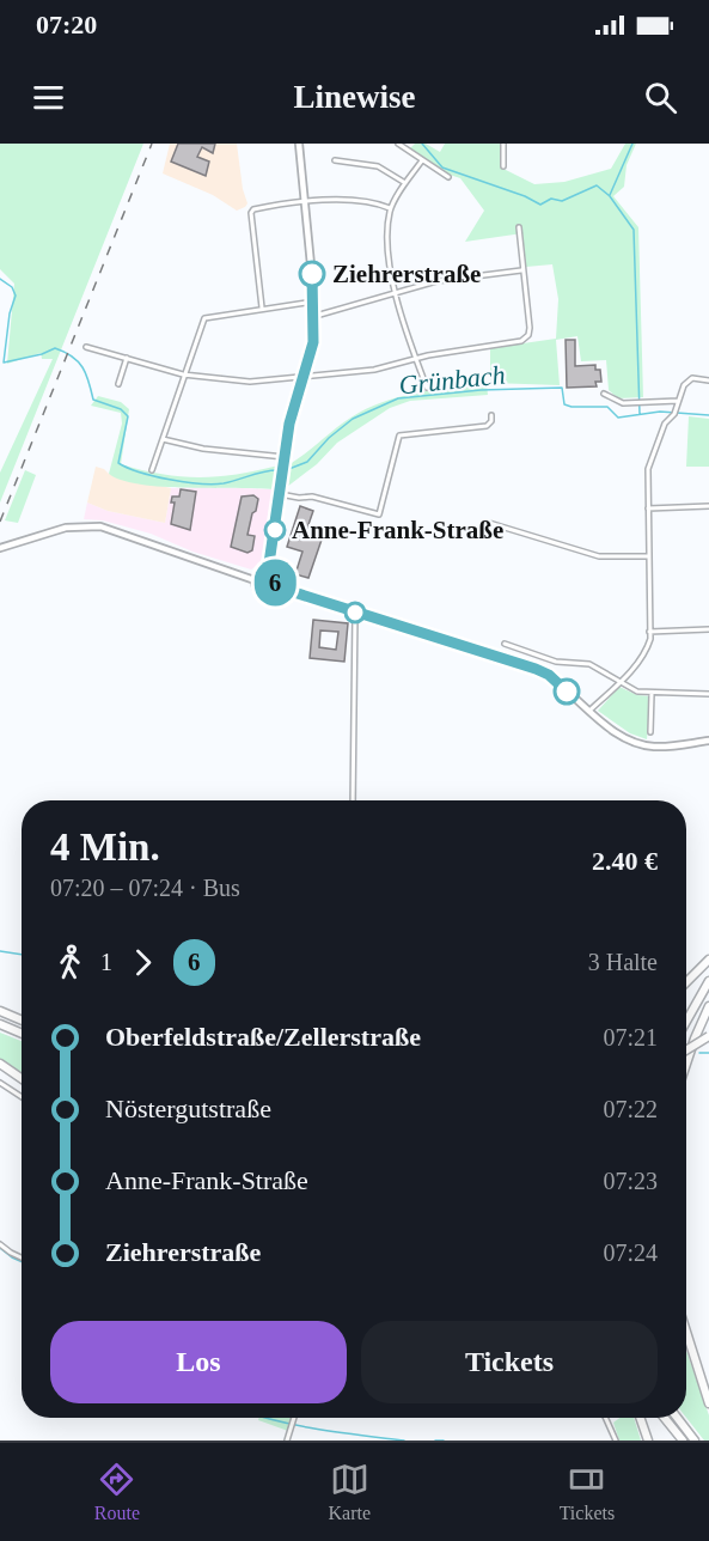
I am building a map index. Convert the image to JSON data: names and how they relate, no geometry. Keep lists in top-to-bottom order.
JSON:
{
  "water": ["Grünbach"],
  "places": ["Ziehrerstraße", "Anne-Frank-Straße"],
  "lines": ["bus line 6"],
  "page": {
    "status": "07:20",
    "header": "Linewise",
    "on_map": "6",
    "heading": ["4 Min.", "07:20 – 07:24 · Bus", "2.40 €"],
    "legs": ["1", "6", "3 Halte"],
    "list": [
      {
        "name": "Oberfeldstraße/Zellerstraße",
        "value": "07:21"
      },
      {
        "name": "Nöstergutstraße",
        "value": "07:22"
      },
      {
        "name": "Anne-Frank-Straße",
        "value": "07:23"
      },
      {
        "name": "Ziehrerstraße",
        "value": "07:24"
      }
    ],
    "buttons": ["Los", "Tickets"],
    "tabs": ["Route", "Karte", "Tickets"]
  }
}
